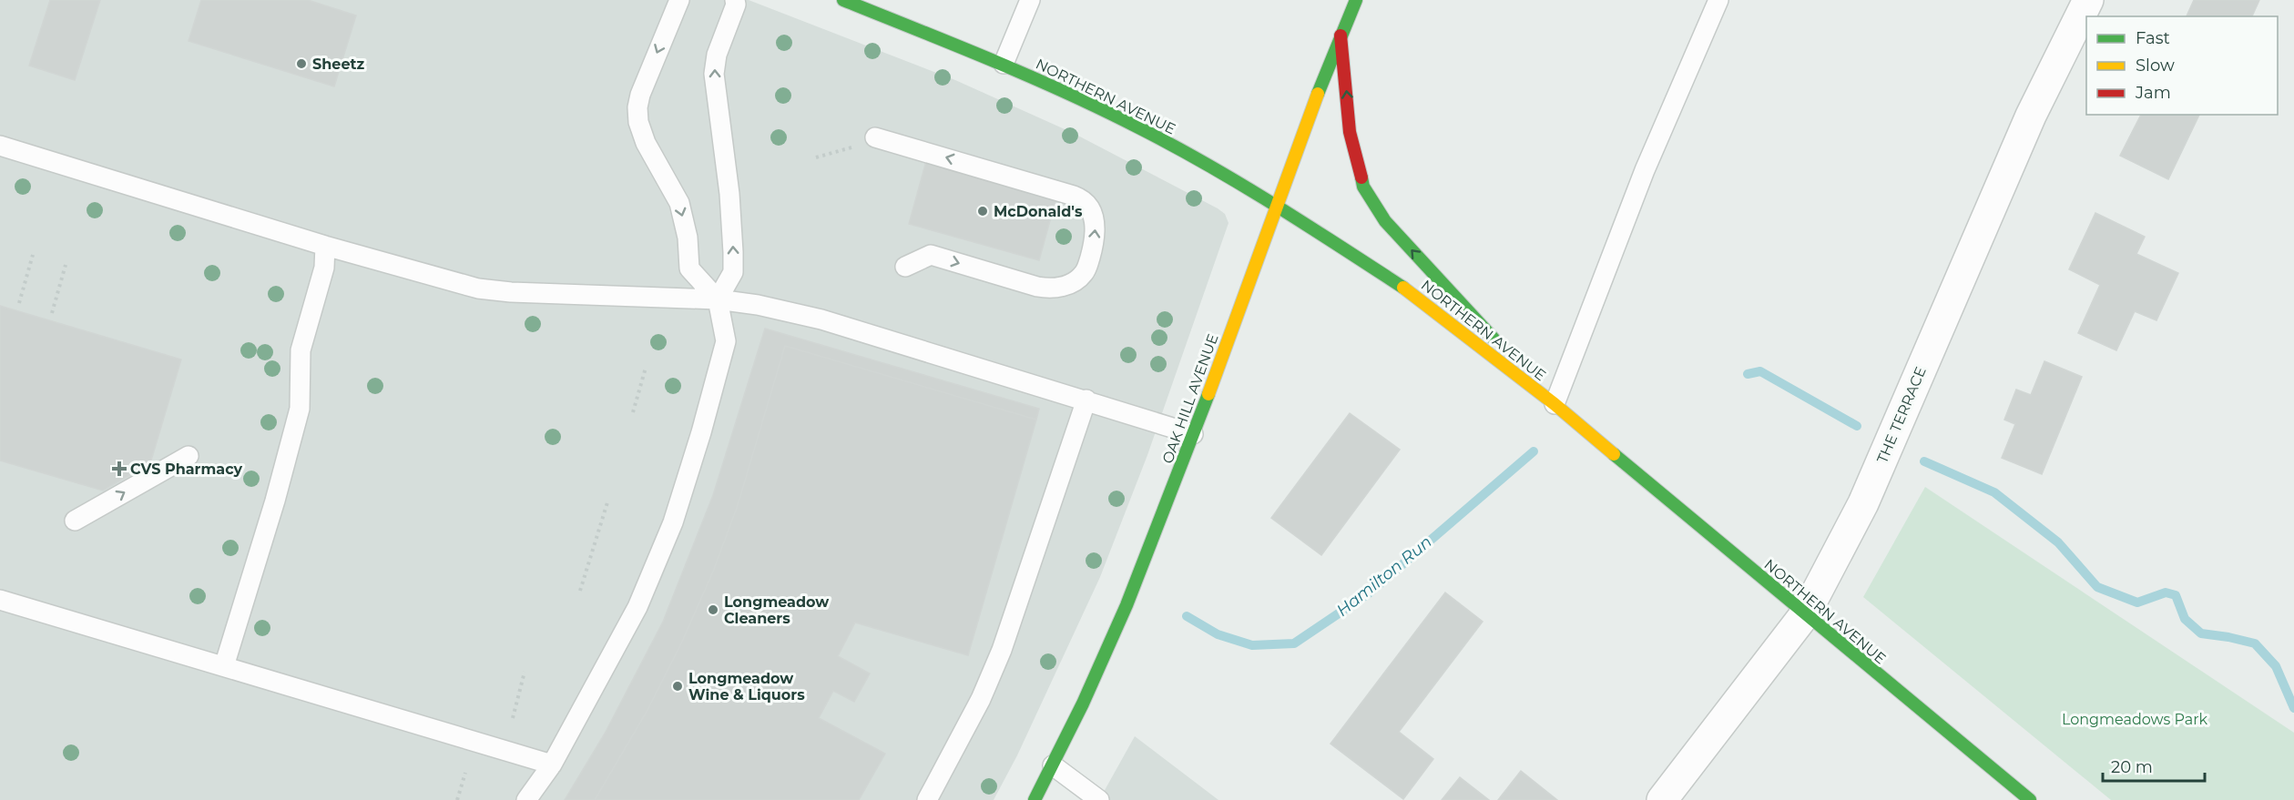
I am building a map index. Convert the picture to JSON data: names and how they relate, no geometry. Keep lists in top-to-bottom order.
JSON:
{
  "streets": {
    "main road": ["NORTHERN AVENUE", "OAK HILL AVENUE"],
    "street": ["THE TERRACE"]
  },
  "crossings": [
    ["NORTHERN AVENUE", "OAK HILL AVENUE"],
    ["NORTHERN AVENUE", "THE TERRACE"]
  ],
  "water": ["Hamilton Run"],
  "parks": ["Longmeadows Park"],
  "places": {
    "other": [
      "Sheetz",
      "McDonald's",
      "Longmeadow Cleaners",
      "Longmeadow Wine & Liquors"
    ],
    "health": ["CVS Pharmacy"]
  },
  "legend": ["Fast", "Slow", "Jam"],
  "scale_bar": "20 m"
}
